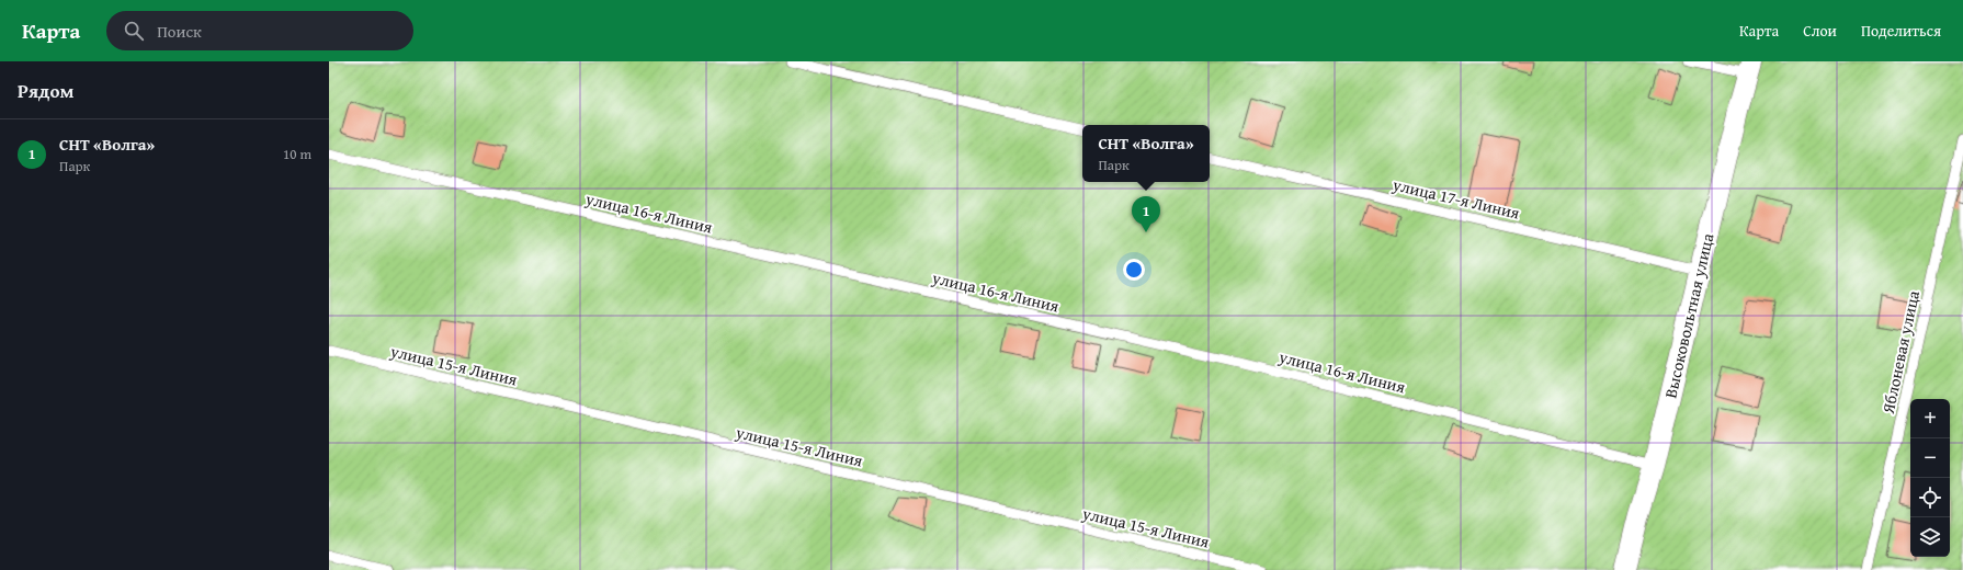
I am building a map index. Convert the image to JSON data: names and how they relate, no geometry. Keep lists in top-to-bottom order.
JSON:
{
  "streets": {
    "street": ["Высоковольтная улица"],
    "lane": [
      "улица 17-я Линия",
      "улица 16-я Линия",
      "Яблоневая улица",
      "улица 15-я Линия"
    ]
  },
  "crossings": [
    ["улица 17-я Линия", "Высоковольтная улица"],
    ["улица 16-я Линия", "Высоковольтная улица"]
  ],
  "page": {
    "header": "Карта",
    "search": "Поиск",
    "nav": ["Карта", "Слои", "Поделиться"],
    "heading": "Рядом",
    "list": [
      {
        "mark": "1",
        "name": "СНТ «Волга»",
        "note": "Парк",
        "value": "10 m"
      }
    ],
    "popup": ["СНТ «Волга»", "Парк"],
    "pins": "1",
    "map_buttons": ["+", "−"]
  }
}
